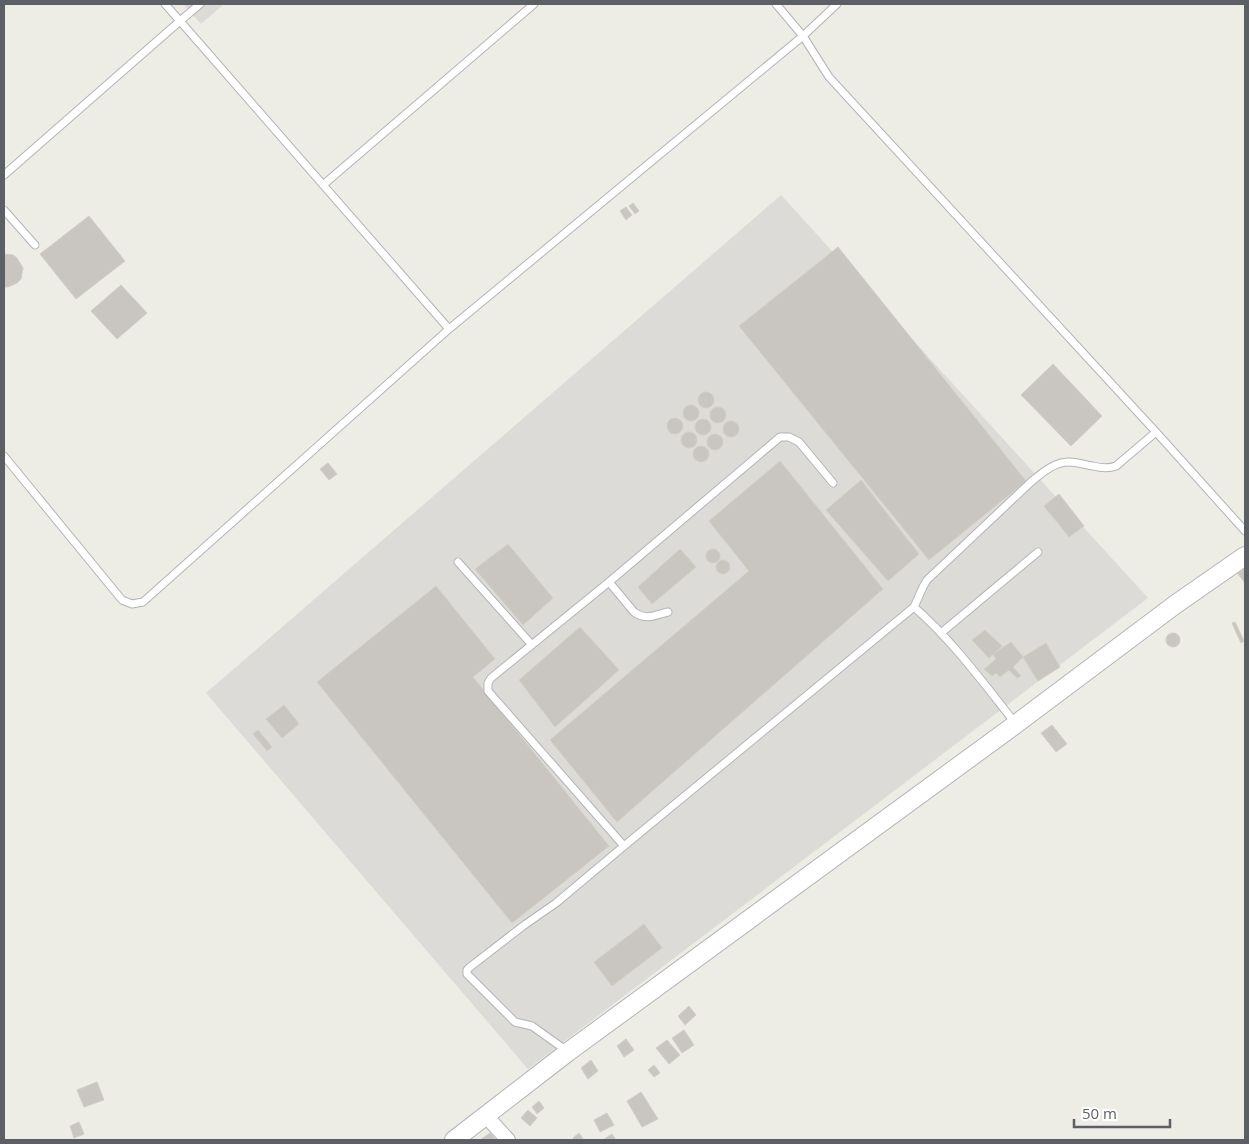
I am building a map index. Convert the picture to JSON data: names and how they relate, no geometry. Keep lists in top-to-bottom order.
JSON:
{
  "scale_bar": "50 m"
}
